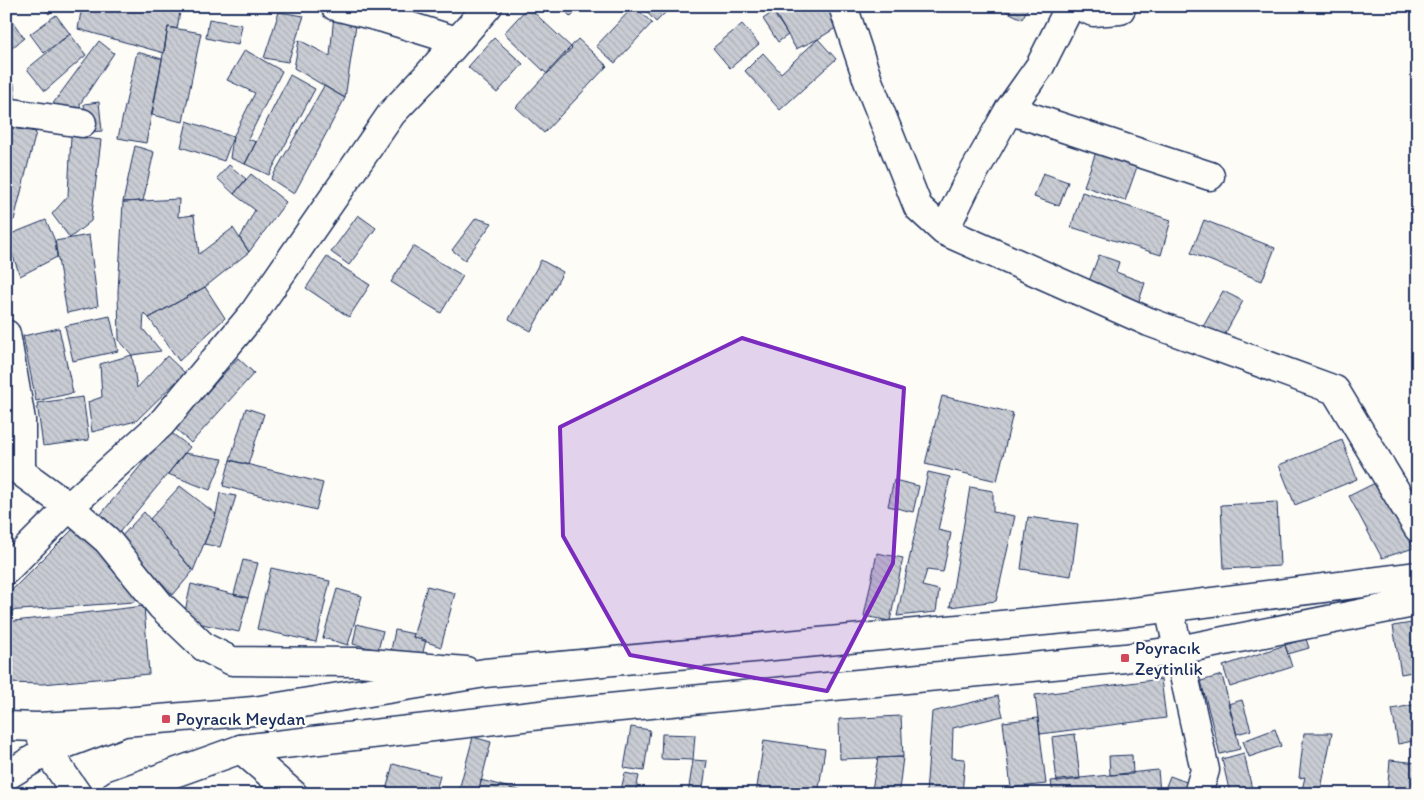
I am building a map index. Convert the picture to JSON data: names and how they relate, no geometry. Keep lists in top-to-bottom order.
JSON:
{
  "places": {
    "transit": ["Poyracık Zeytinlik", "Poyracık Meydan"]
  }
}
